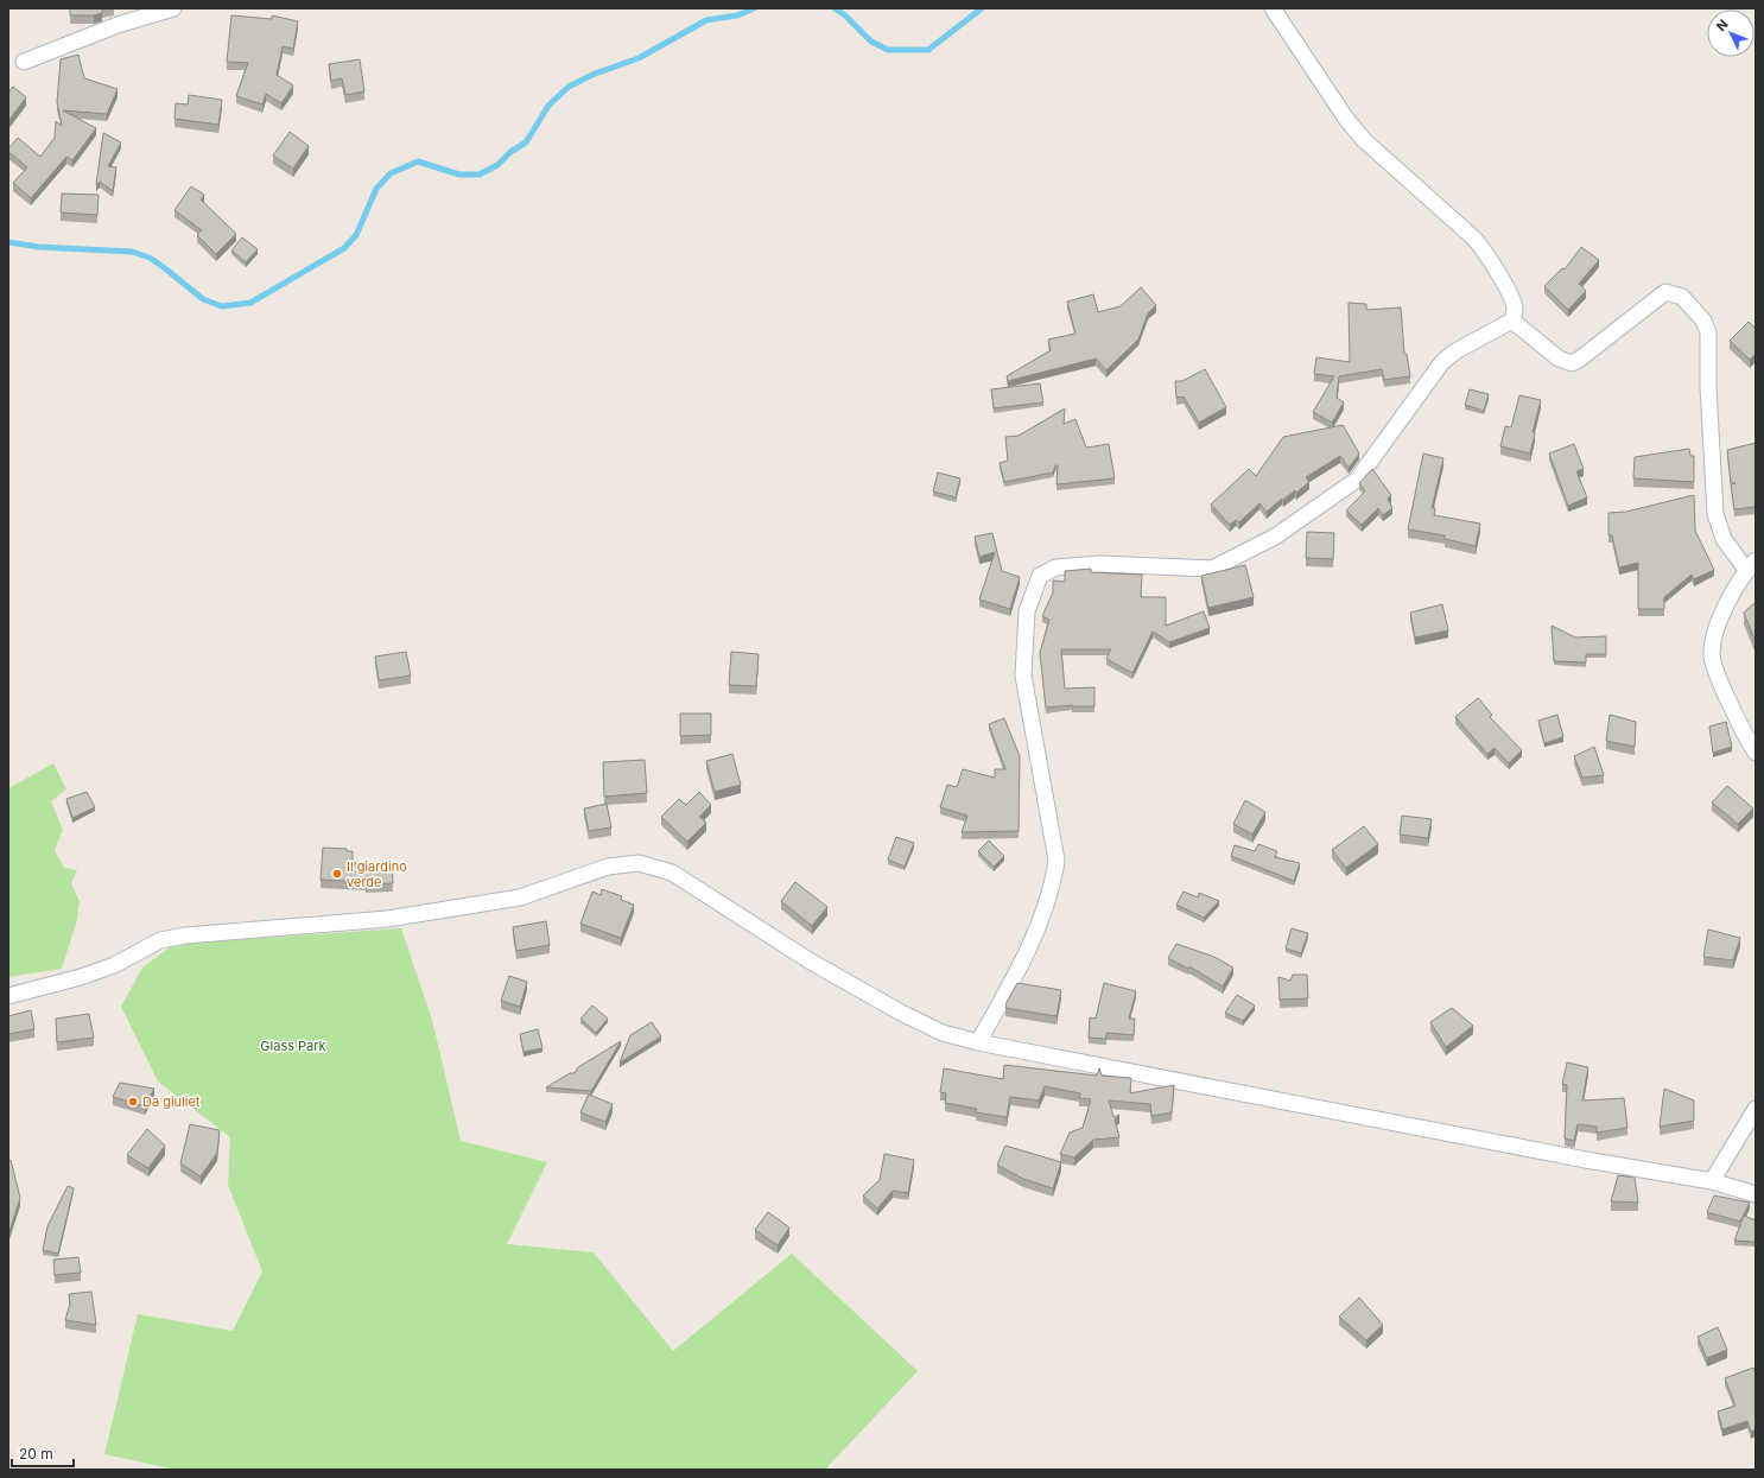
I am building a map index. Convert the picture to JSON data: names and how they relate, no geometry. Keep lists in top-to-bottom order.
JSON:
{
  "parks": ["Glass Park"],
  "places": ["Il giardino verde", "Da giuliet"],
  "scale_bar": "20 m",
  "north": "top left"
}
